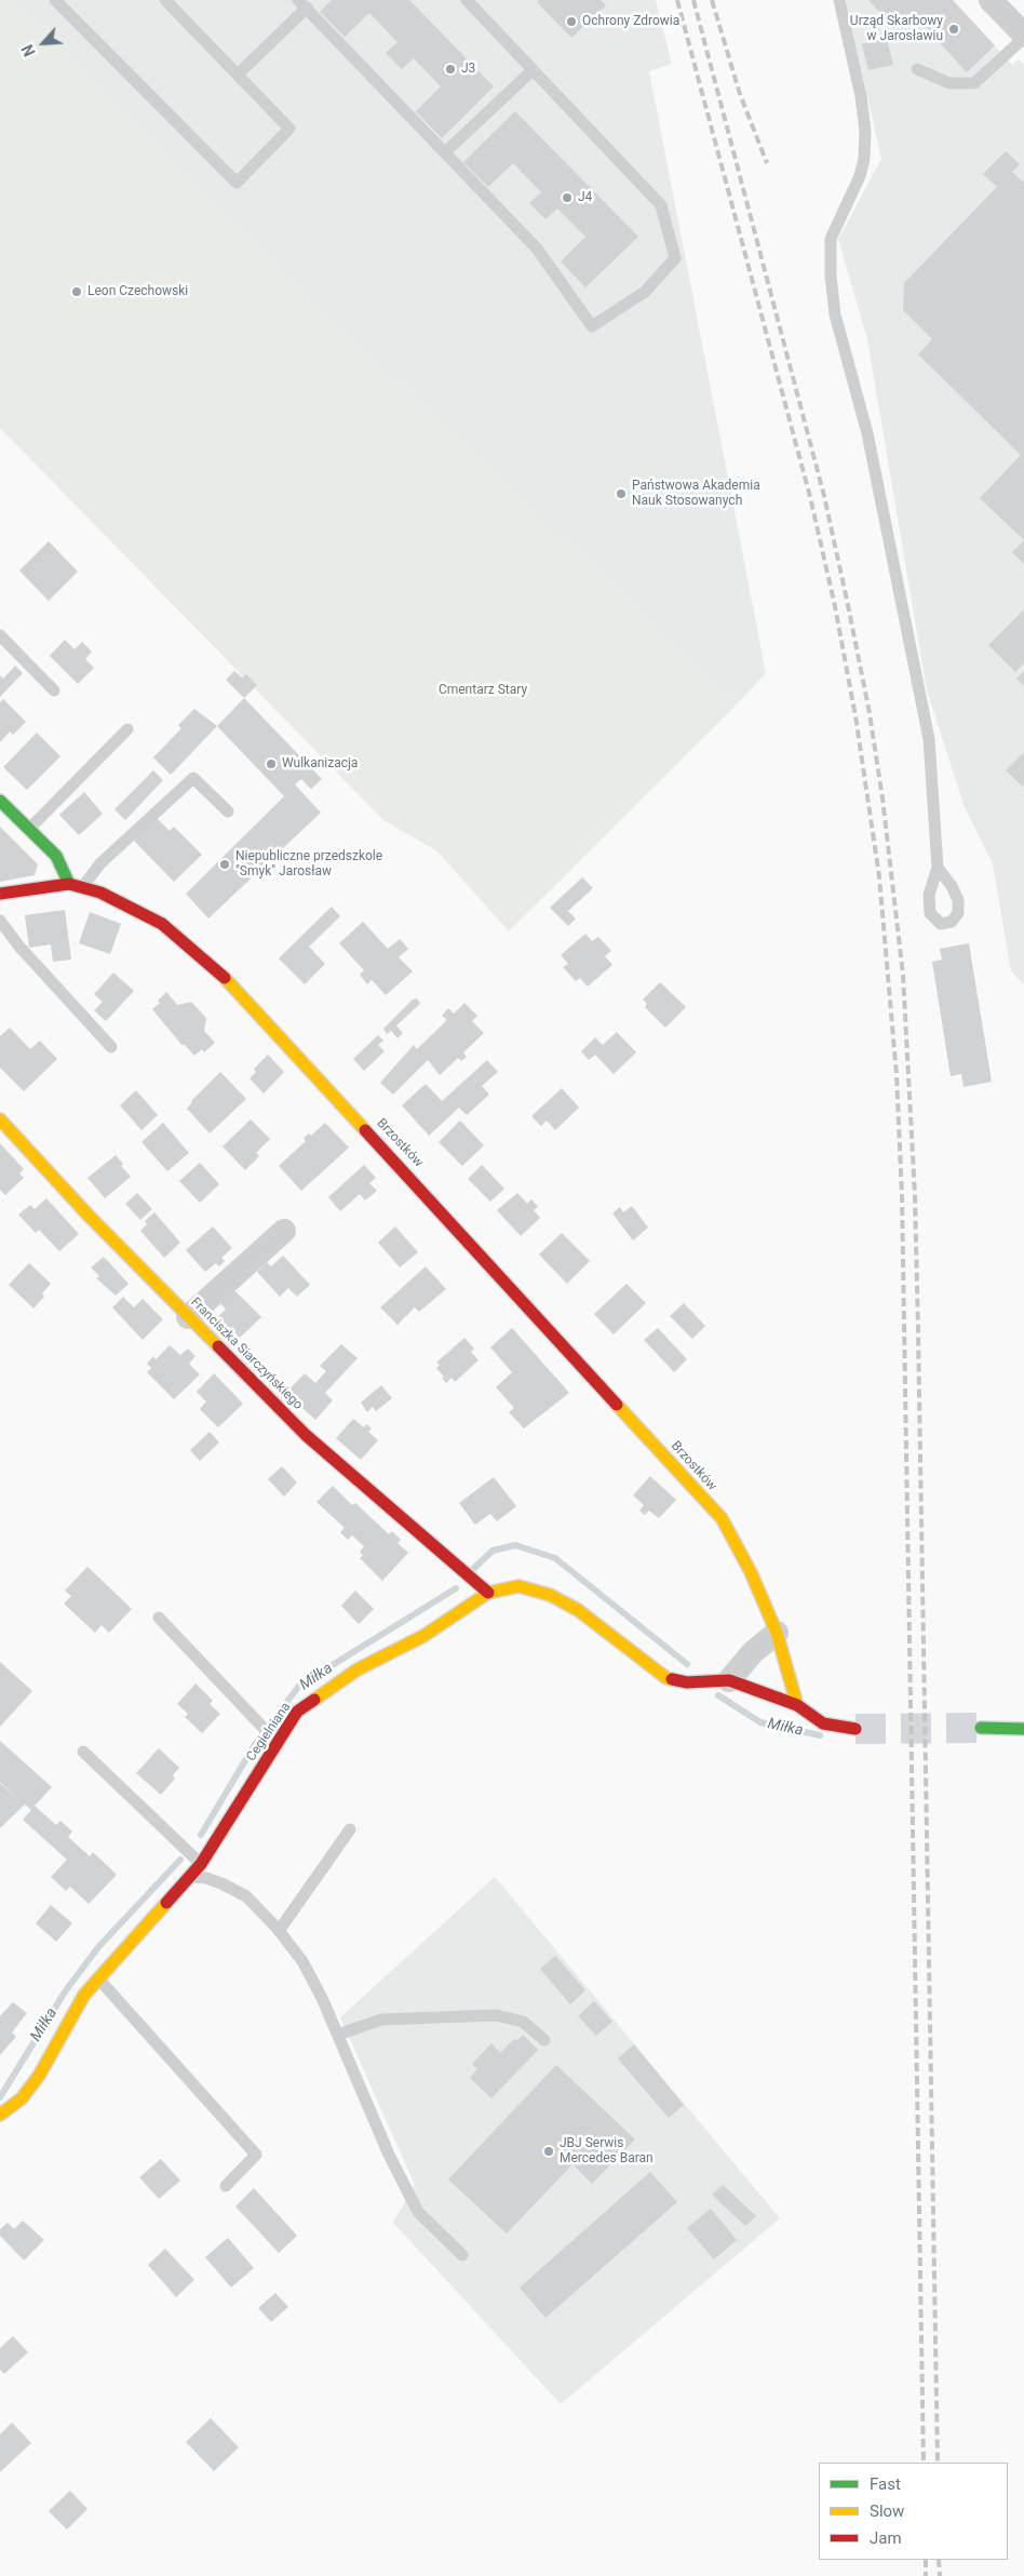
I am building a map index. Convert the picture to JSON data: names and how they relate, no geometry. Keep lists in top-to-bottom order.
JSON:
{
  "streets": {
    "street": ["Brzostków", "Franciszka Siarczyńskiego", "Cegielniana"]
  },
  "crossings": [
    ["Brzostków", "Cegielniana"],
    ["Franciszka Siarczyńskiego", "Cegielniana"]
  ],
  "water": ["Miłka"],
  "parks": ["Cmentarz Stary"],
  "places": [
    "Ochrony Zdrowia",
    "Urząd Skarbowy w Jarosławiu",
    "J3",
    "J4",
    "Leon Czechowski",
    "Państwowa Akademia Nauk Stosowanych",
    "Wulkanizacja",
    "Niepubliczne przedszkole \"Smyk\" Jarosław",
    "JBJ Serwis Mercedes Baran"
  ],
  "legend": ["Fast", "Slow", "Jam"],
  "north": "bottom left"
}
